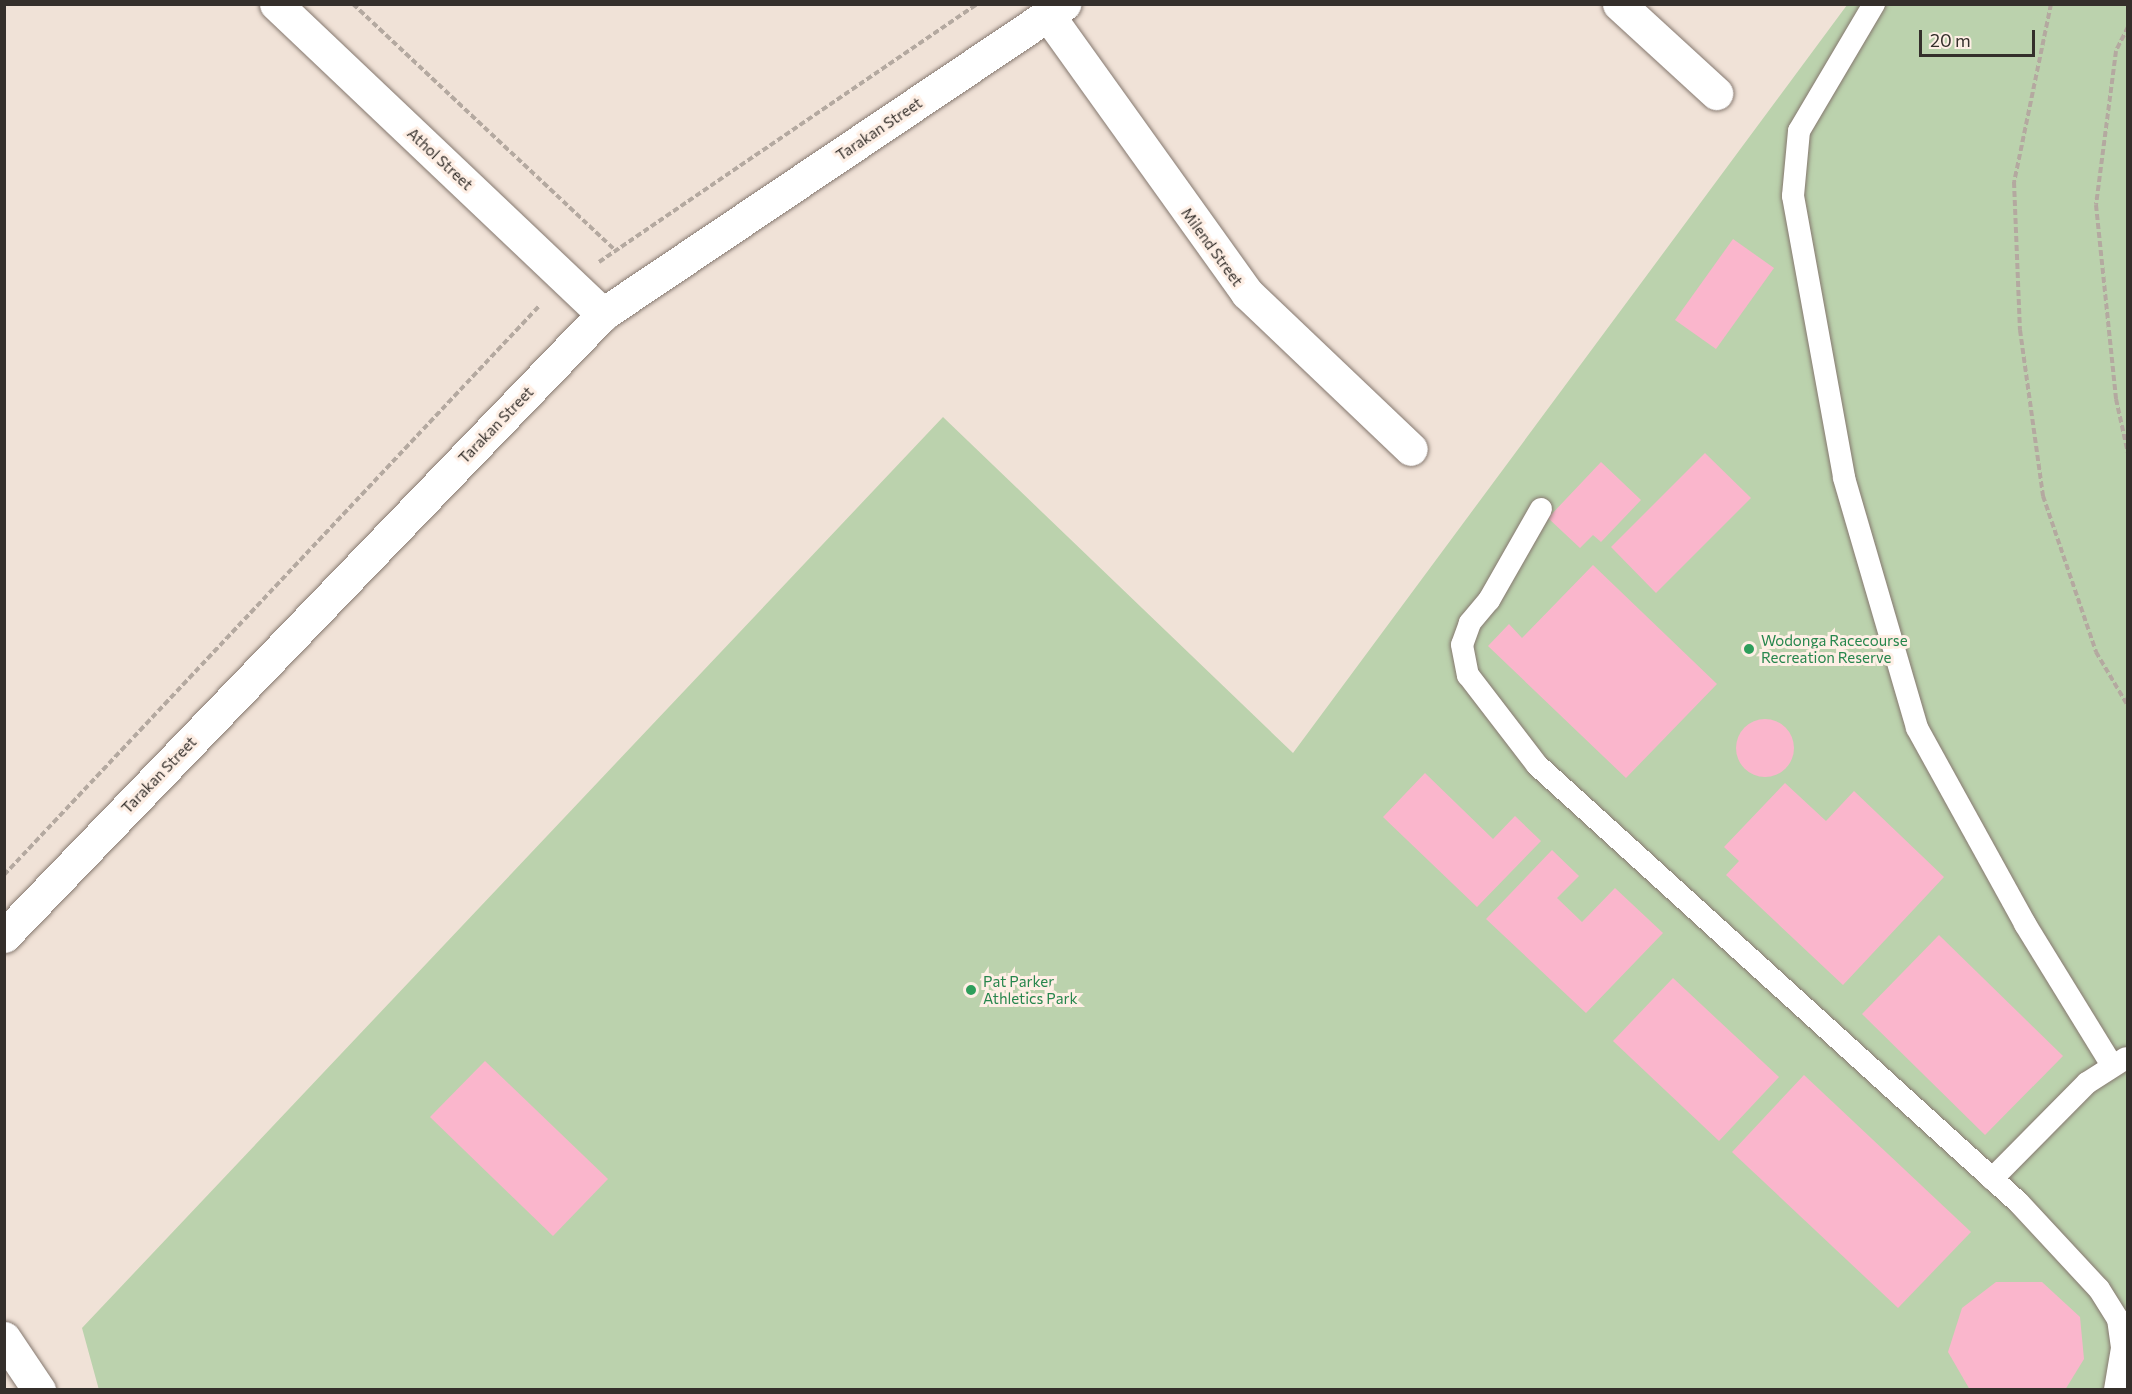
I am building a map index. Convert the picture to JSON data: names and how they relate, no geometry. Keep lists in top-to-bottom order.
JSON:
{
  "streets": {
    "street": ["Tarakan Street", "Athol Street", "Milend Street"]
  },
  "crossings": [
    ["Tarakan Street", "Athol Street"],
    ["Tarakan Street", "Milend Street"]
  ],
  "places": ["Wodonga Racecourse Recreation Reserve", "Pat Parker Athletics Park"],
  "scale_bar": "20 m"
}
